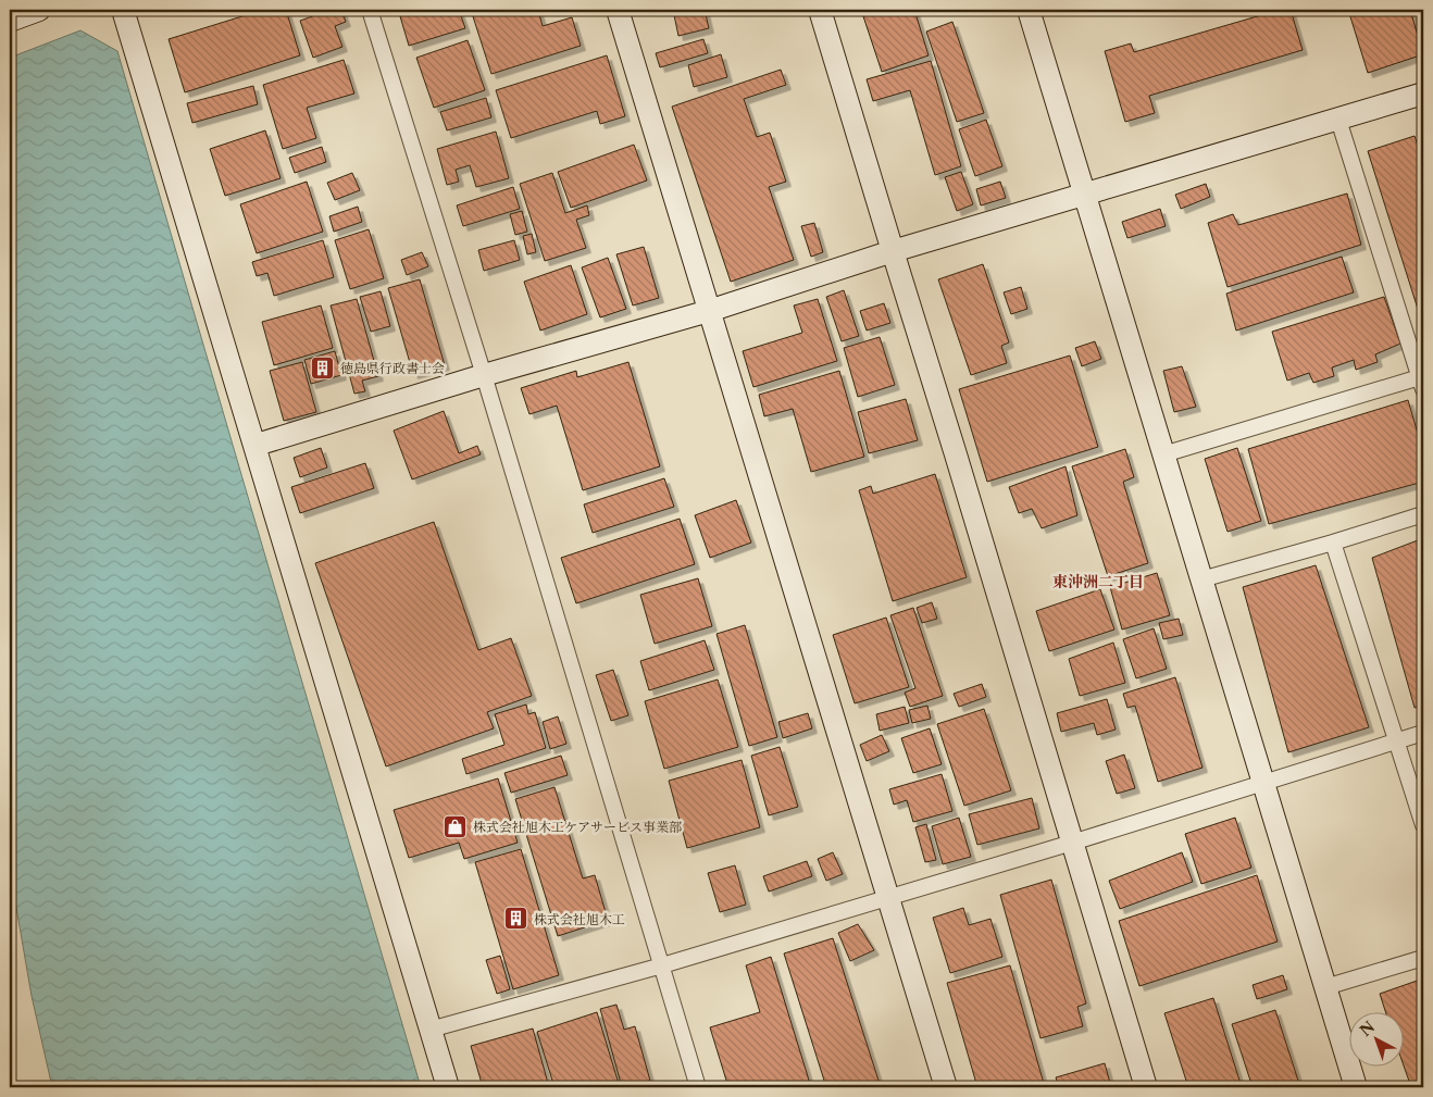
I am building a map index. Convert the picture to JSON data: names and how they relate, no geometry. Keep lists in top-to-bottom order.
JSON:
{
  "districts": ["東沖洲二丁目"],
  "places": {
    "building": ["徳島県行政書士会", "株式会社旭木工"],
    "shop": ["株式会社旭木工ケアサービス事業部"]
  },
  "north": "top left"
}
